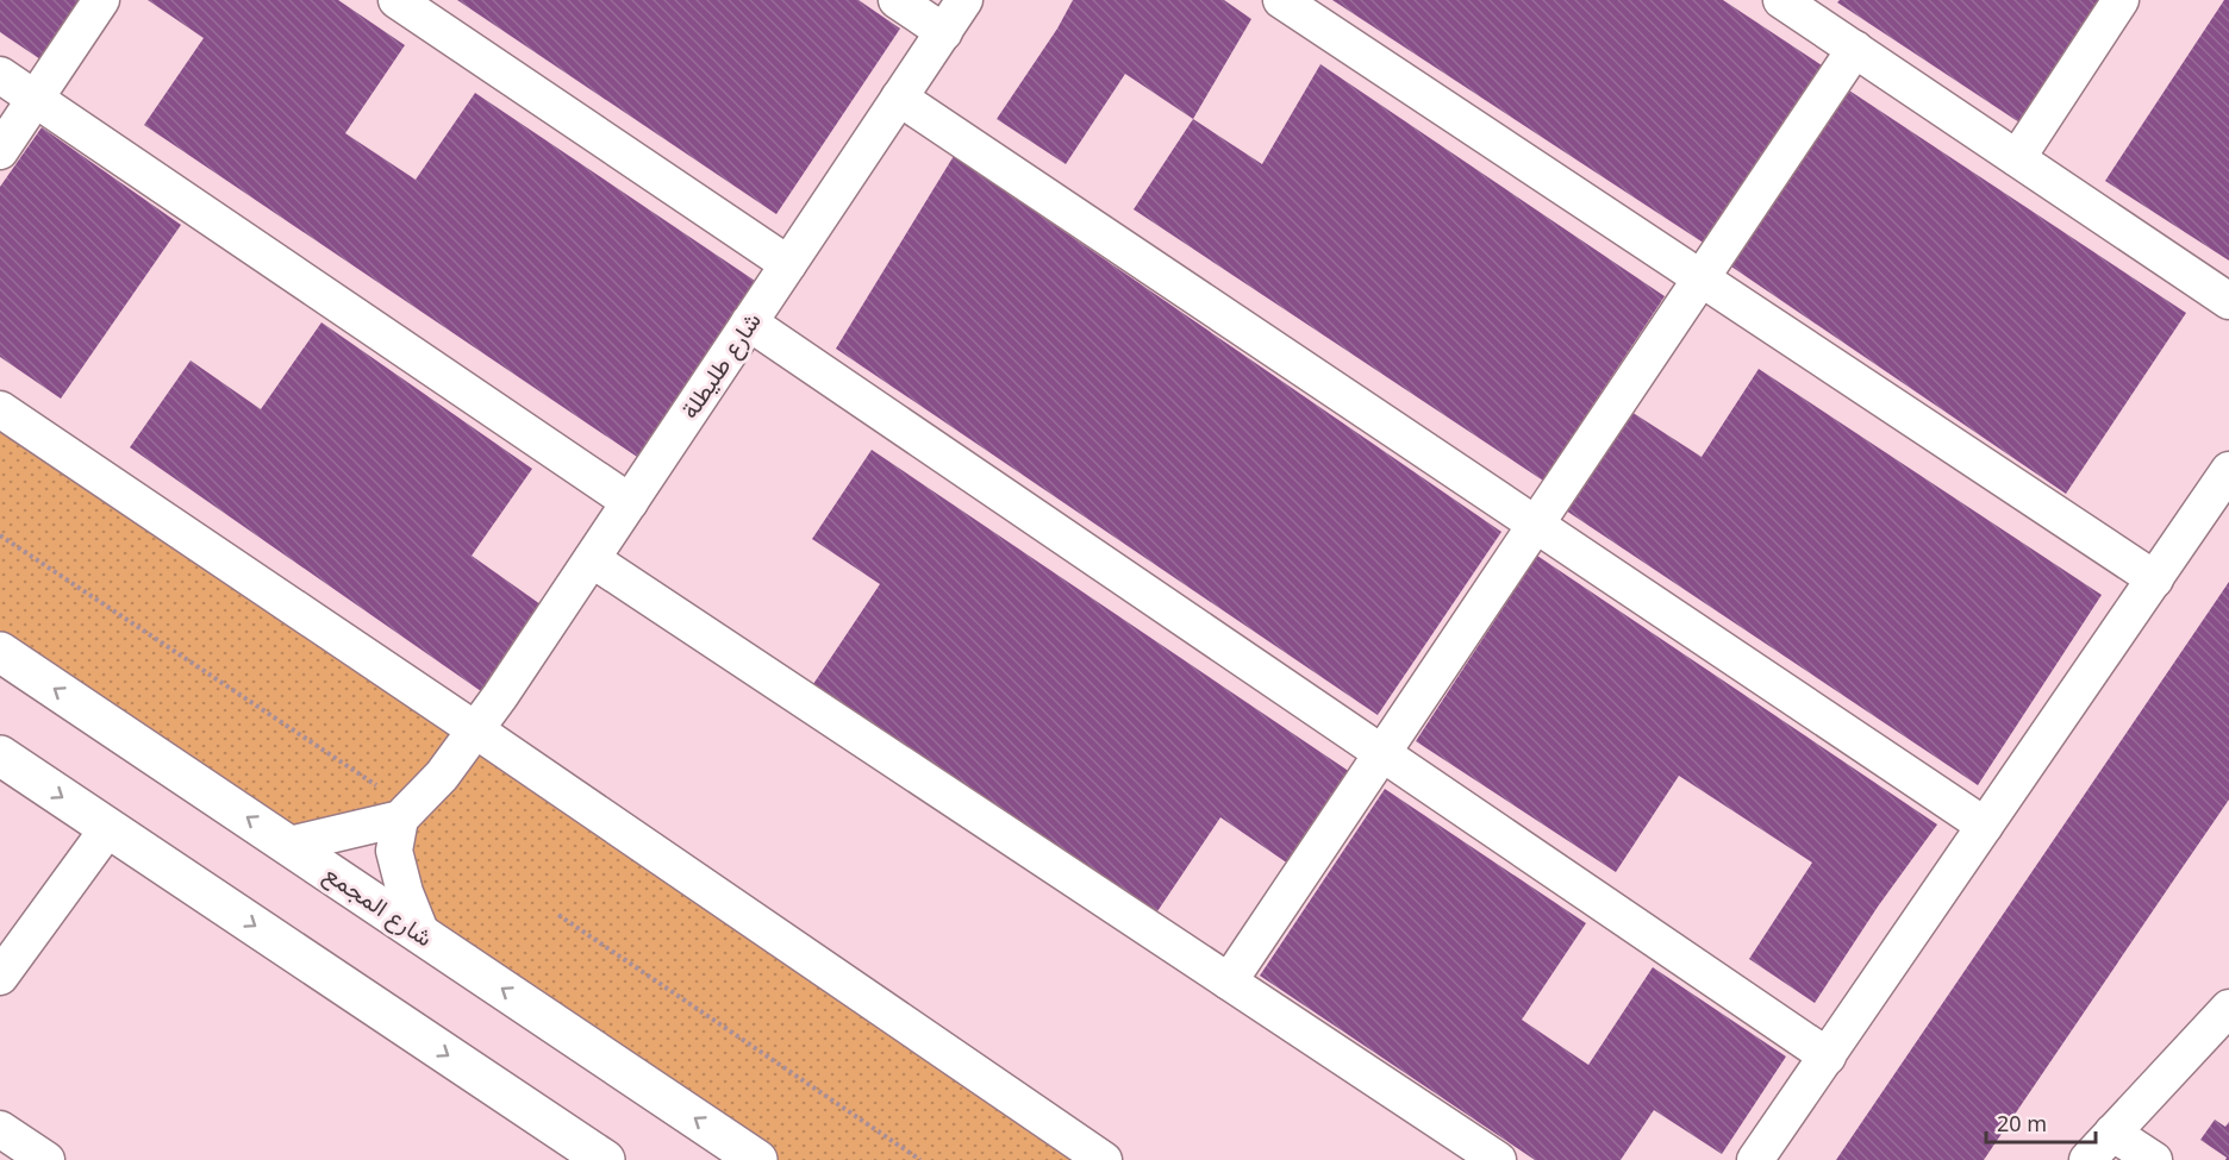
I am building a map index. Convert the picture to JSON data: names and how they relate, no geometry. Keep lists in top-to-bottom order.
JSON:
{
  "streets": {
    "street": ["شارع طليطلة", "شارع المجمع"]
  },
  "scale_bar": "20 m"
}
